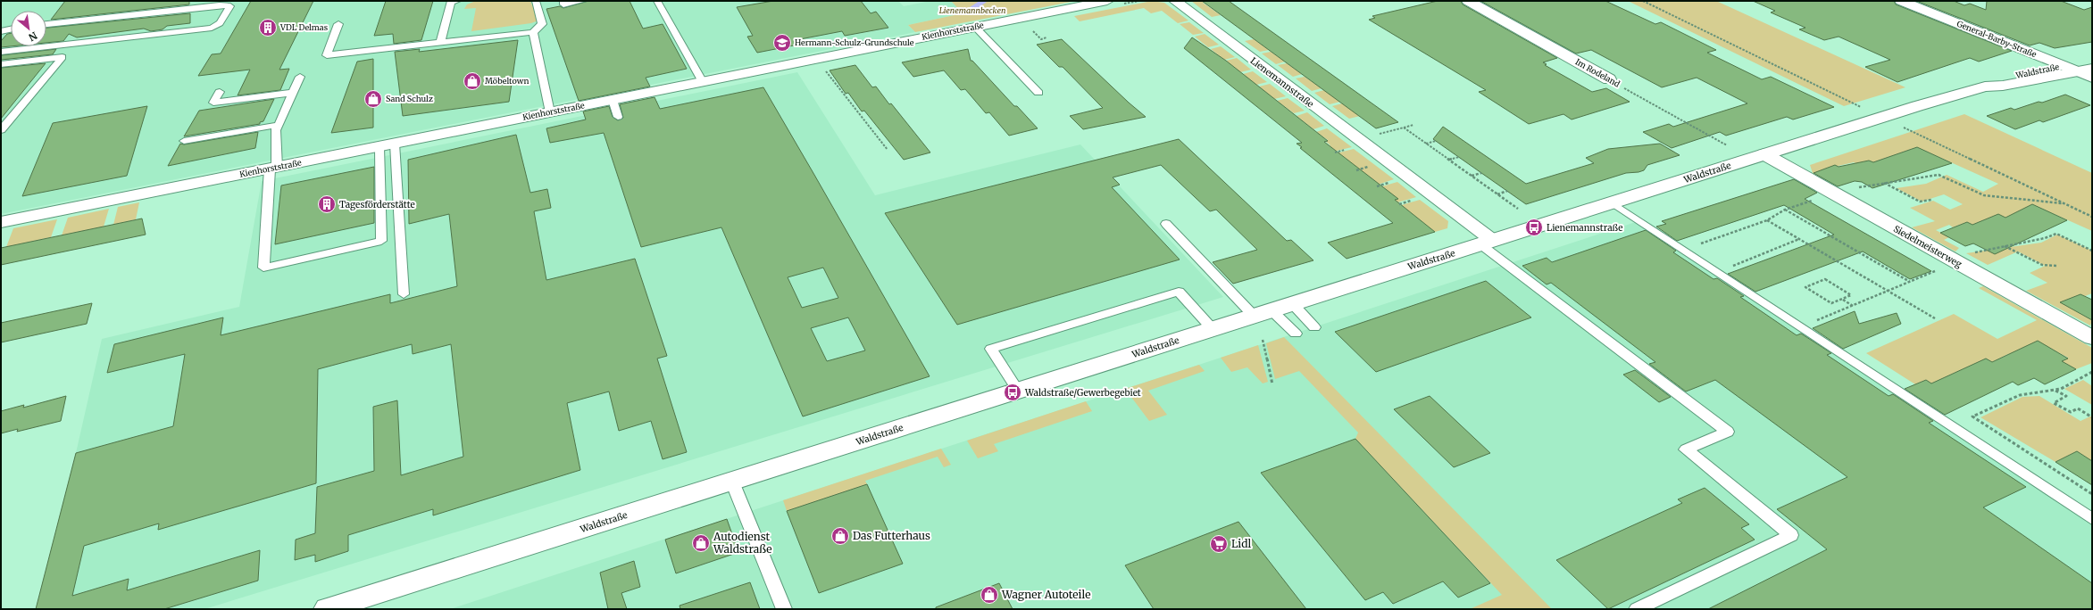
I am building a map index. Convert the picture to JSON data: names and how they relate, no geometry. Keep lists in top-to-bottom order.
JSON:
{
  "streets": {
    "street": [
      "Kienhorststraße",
      "General-Barby-Straße",
      "Waldstraße",
      "Im Rodeland",
      "Lienemannstraße",
      "Siedelmeisterweg"
    ]
  },
  "crossings": [
    ["General-Barby-Straße", "Waldstraße"],
    ["Waldstraße", "Lienemannstraße"],
    ["Waldstraße", "Siedelmeisterweg"]
  ],
  "parks": ["Lienemannbecken"],
  "places": {
    "building": ["VDL Delmas", "Tagesförderstätte"],
    "school or university": ["Hermann-Schulz-Grundschule"],
    "shop": [
      "Möbeltown",
      "Sand Schulz",
      "Das Futterhaus",
      "Autodienst Waldstraße",
      "Wagner Autoteile"
    ],
    "bus stop": ["Lienemannstraße", "Waldstraße/Gewerbegebiet"],
    "supermarket": ["Lidl"]
  },
  "north": "bottom right"
}
